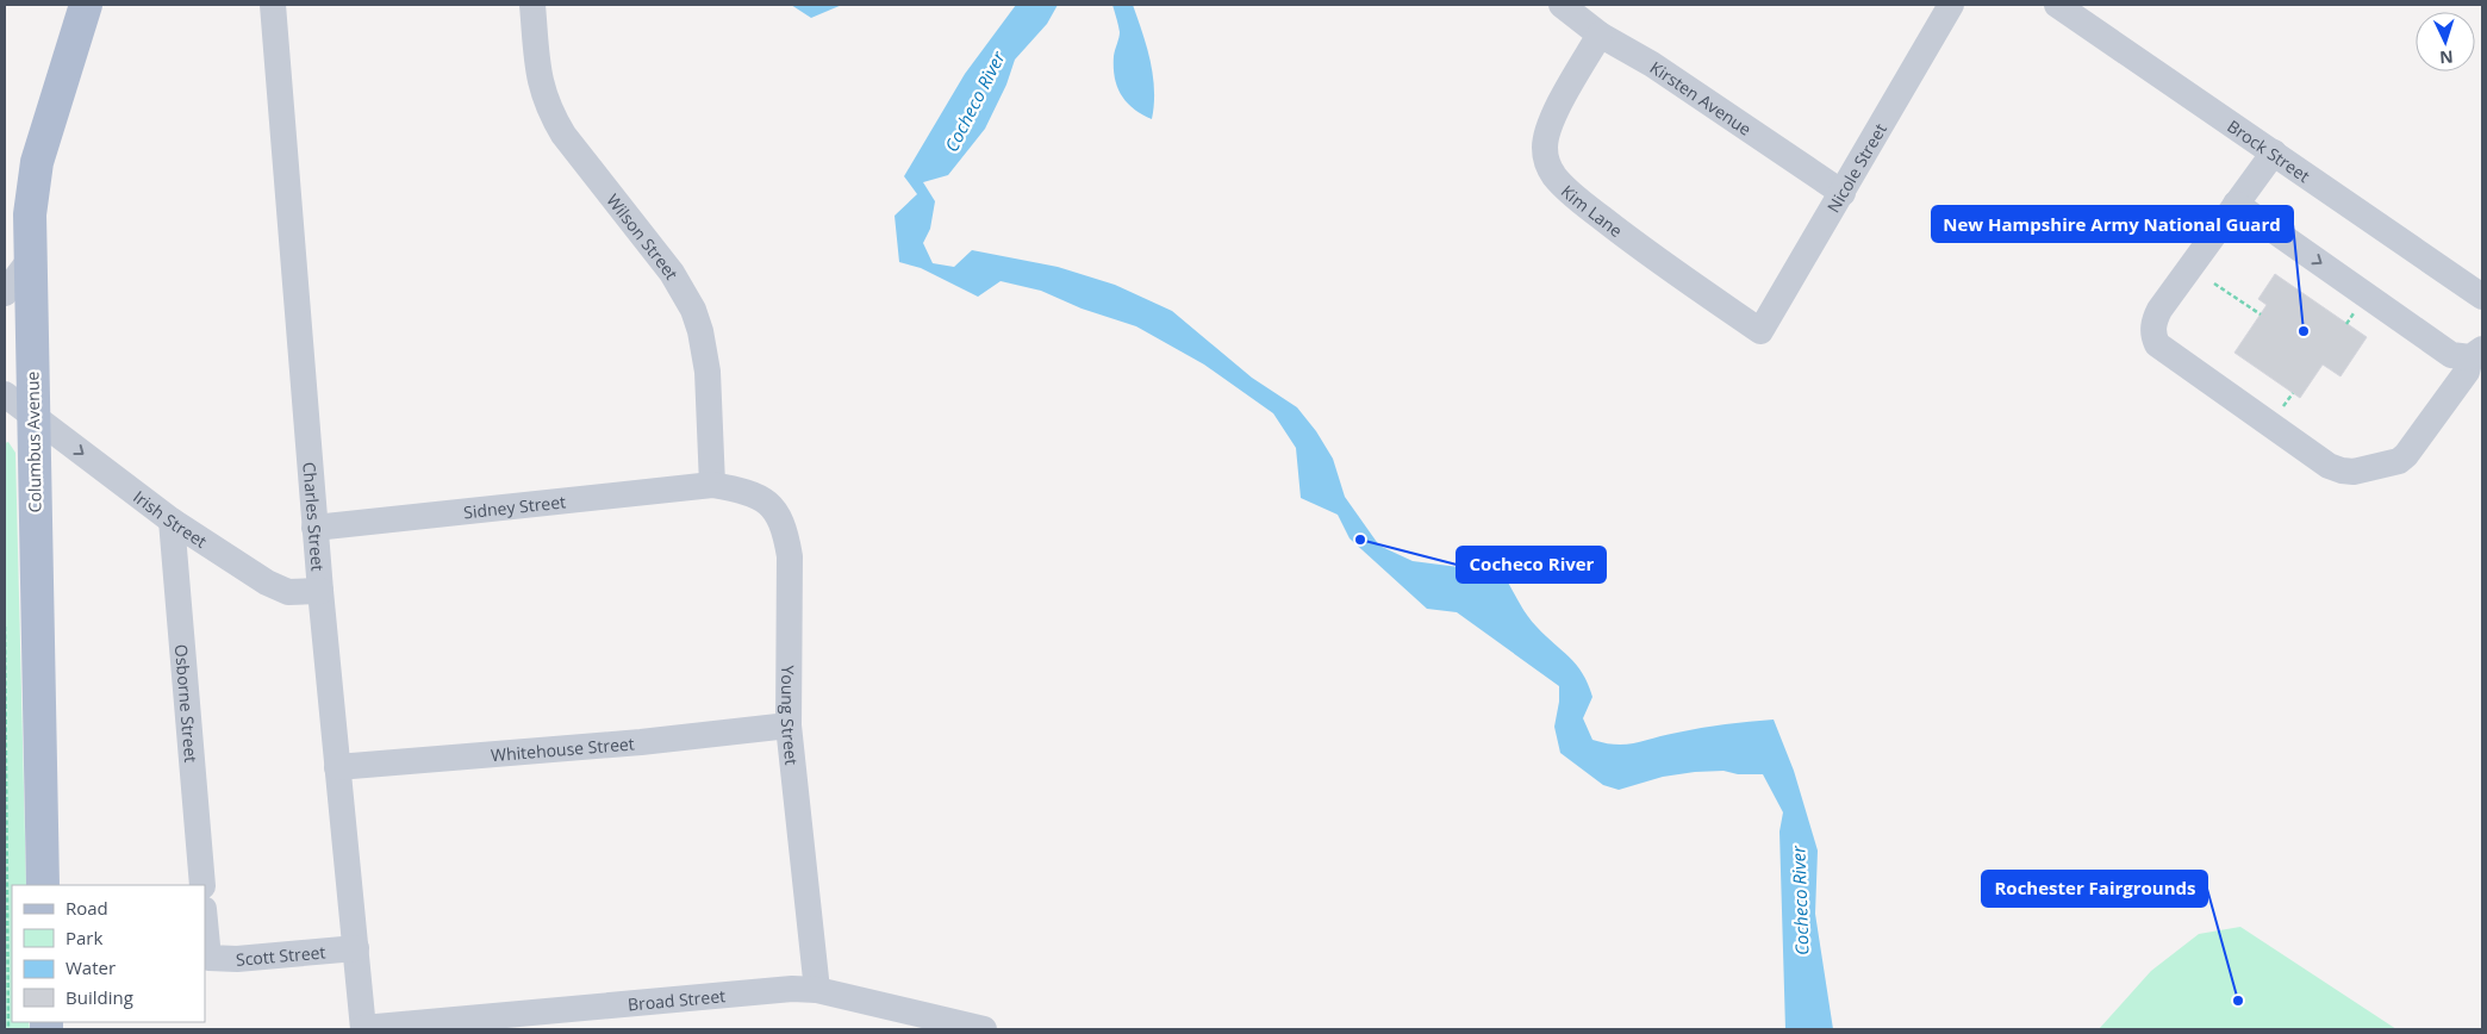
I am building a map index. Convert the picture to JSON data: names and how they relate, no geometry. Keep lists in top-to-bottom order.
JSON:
{
  "streets": {
    "main road": ["Columbus Avenue"],
    "street": [
      "Kirsten Avenue",
      "Brock Street",
      "Nicole Street",
      "Kim Lane",
      "Wilson Street",
      "Sidney Street",
      "Charles Street",
      "Irish Street",
      "Osborne Street",
      "Young Street",
      "Whitehouse Street",
      "Scott Street",
      "Broad Street"
    ]
  },
  "crossings": [
    ["Kirsten Avenue", "Nicole Street"],
    ["Kirsten Avenue", "Kim Lane"],
    ["Nicole Street", "Kim Lane"],
    ["Wilson Street", "Sidney Street"],
    ["Wilson Street", "Young Street"],
    ["Columbus Avenue", "Irish Street"],
    ["Sidney Street", "Charles Street"],
    ["Sidney Street", "Young Street"],
    ["Charles Street", "Irish Street"],
    ["Charles Street", "Whitehouse Street"],
    ["Charles Street", "Scott Street"],
    ["Charles Street", "Broad Street"],
    ["Irish Street", "Osborne Street"],
    ["Young Street", "Whitehouse Street"],
    ["Young Street", "Broad Street"]
  ],
  "one_way": ["Irish Street"],
  "water": ["Cocheco River"],
  "places": ["New Hampshire Army National Guard", "Cocheco River", "Rochester Fairgrounds"],
  "legend": [
    "Road",
    "Park",
    "Water",
    "Building"
  ],
  "north": "bottom"
}
